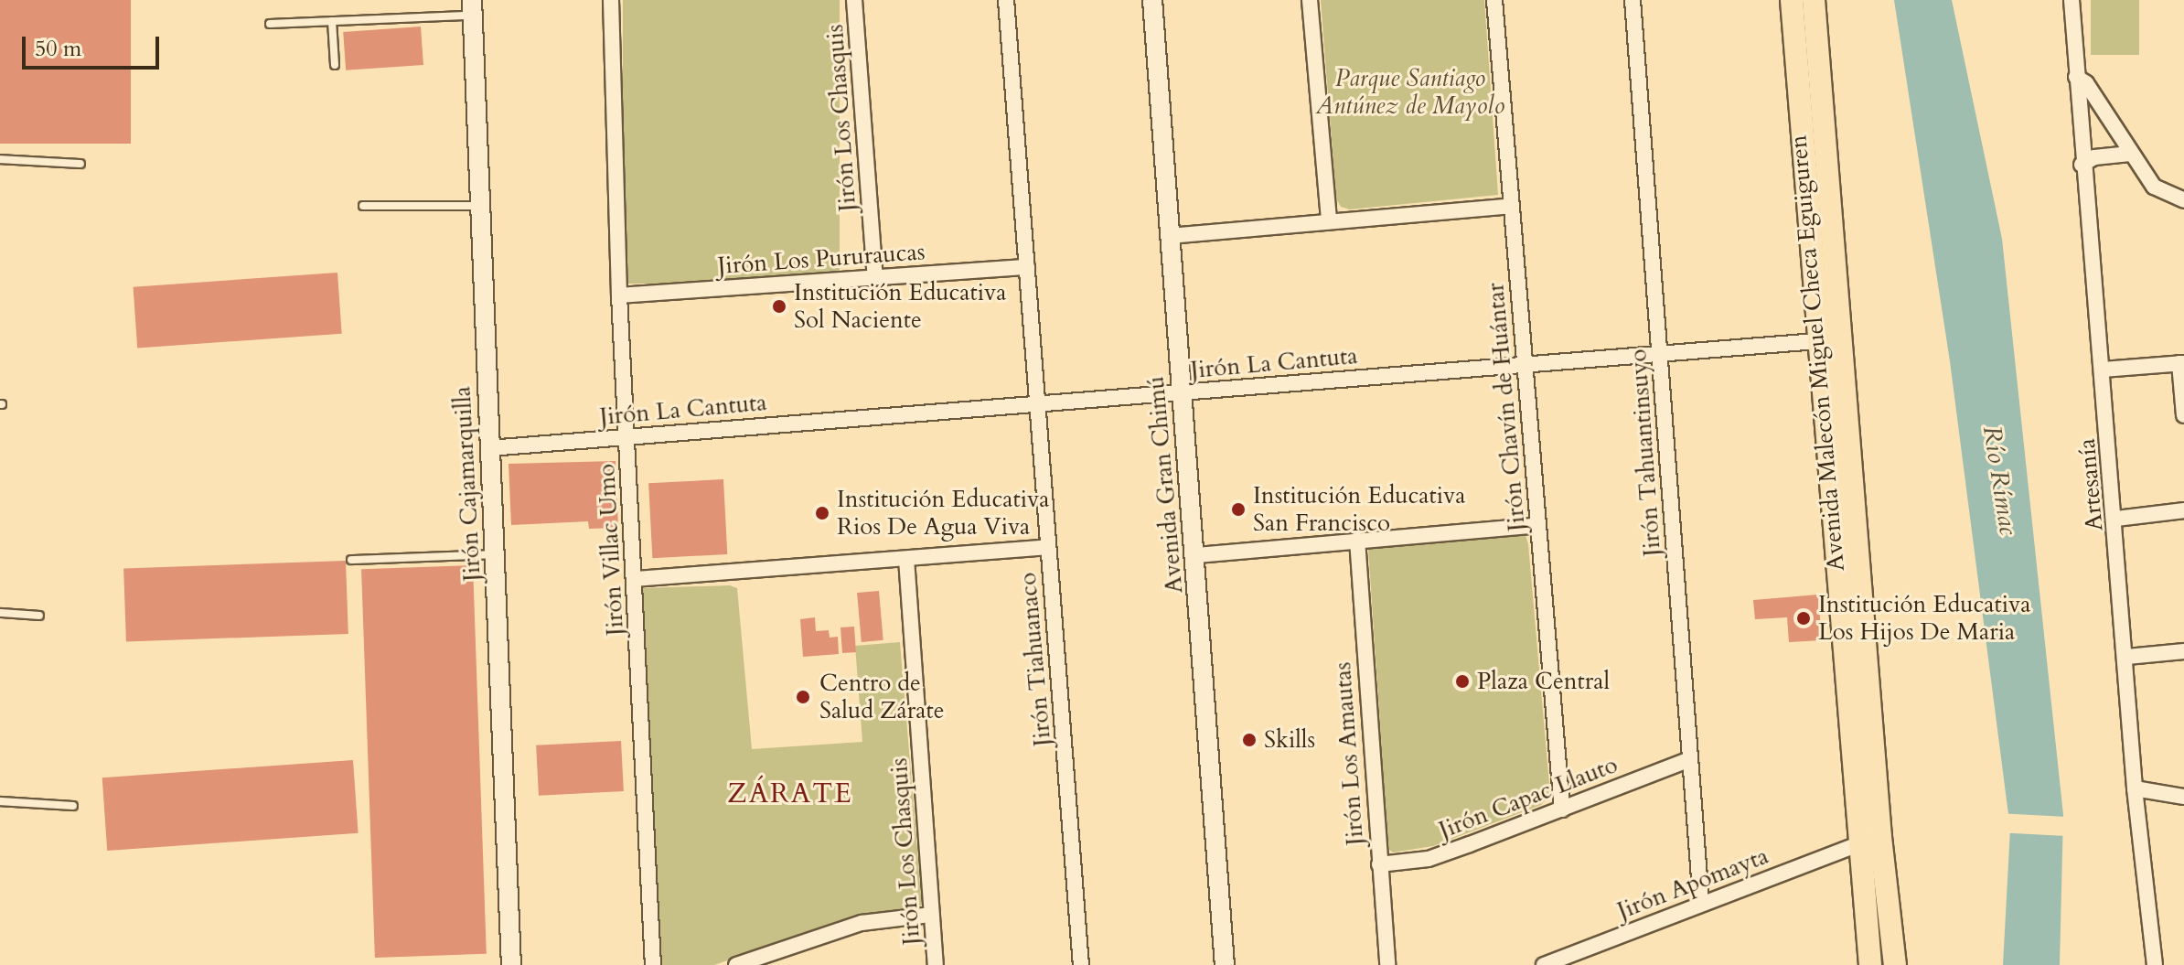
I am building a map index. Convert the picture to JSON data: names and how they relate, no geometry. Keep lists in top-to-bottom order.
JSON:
{
  "streets": {
    "main road": ["Avenida Malecón Miguel Checa Eguiguren"],
    "street": [
      "Jirón Los Chasquis",
      "Jirón Los Pururaucas",
      "Jirón La Cantuta",
      "Jirón Chavín de Huántar",
      "Jirón Tahuantinsuyo",
      "Jirón Cajamarquilla",
      "Avenida Gran Chimú",
      "Artesanía",
      "Jirón Villac Umo",
      "Jirón Tiahuanaco",
      "Jirón Los Amautas",
      "Jirón Capac Llauto",
      "Jirón Apomayta"
    ]
  },
  "crossings": [
    ["Jirón Los Chasquis", "Jirón Los Pururaucas"],
    ["Jirón Los Pururaucas", "Jirón Villac Umo"],
    ["Jirón Los Pururaucas", "Jirón Tiahuanaco"],
    ["Avenida Malecón Miguel Checa Eguiguren", "Jirón La Cantuta"],
    ["Avenida Malecón Miguel Checa Eguiguren", "Jirón Apomayta"],
    ["Jirón La Cantuta", "Jirón Chavín de Huántar"],
    ["Jirón La Cantuta", "Jirón Tahuantinsuyo"],
    ["Jirón La Cantuta", "Jirón Cajamarquilla"],
    ["Jirón La Cantuta", "Avenida Gran Chimú"],
    ["Jirón La Cantuta", "Jirón Villac Umo"],
    ["Jirón La Cantuta", "Jirón Tiahuanaco"],
    ["Jirón Chavín de Huántar", "Jirón Capac Llauto"],
    ["Jirón Tahuantinsuyo", "Jirón Capac Llauto"],
    ["Jirón Tahuantinsuyo", "Jirón Apomayta"],
    ["Jirón Los Amautas", "Jirón Capac Llauto"]
  ],
  "districts": ["ZÁRATE"],
  "water": ["Río Rímac"],
  "parks": ["Parque Santiago Antúnez de Mayolo"],
  "places": [
    "Institución Educativa Sol Naciente",
    "Institución Educativa San Francisco",
    "Institución Educativa Rios De Agua Viva",
    "Institución Educativa Los Hijos De Maria",
    "Plaza Central",
    "Centro de Salud Zárate",
    "Skills"
  ],
  "scale_bar": "50 m"
}
